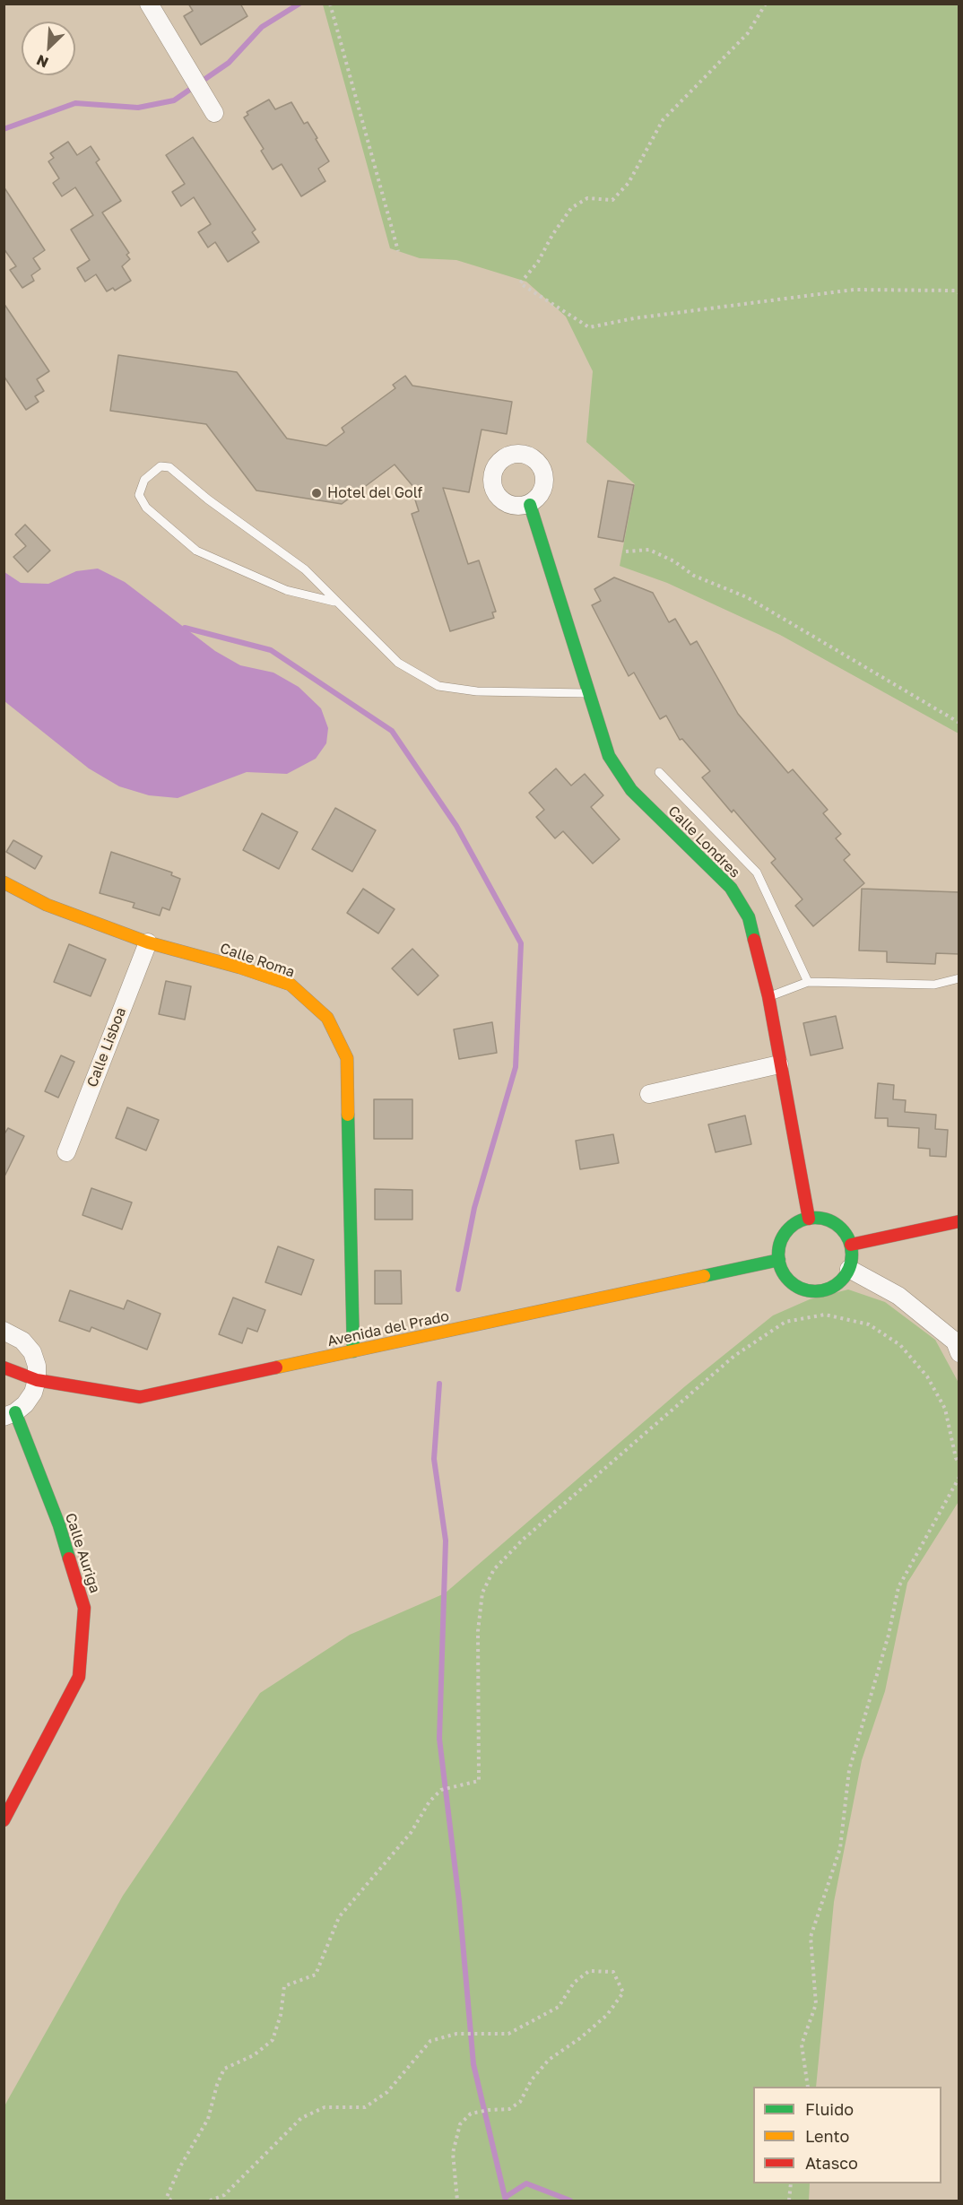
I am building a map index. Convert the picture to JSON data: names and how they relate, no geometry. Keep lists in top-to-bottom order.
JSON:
{
  "streets": {
    "street": [
      "Calle Londres",
      "Calle Roma",
      "Calle Lisboa",
      "Avenida del Prado",
      "Calle Auriga"
    ]
  },
  "crossings": [
    ["Calle Londres", "Avenida del Prado"],
    ["Calle Roma", "Calle Lisboa"],
    ["Calle Roma", "Avenida del Prado"]
  ],
  "places": ["Hotel del Golf"],
  "legend": ["Fluido", "Lento", "Atasco"],
  "north": "bottom left"
}
